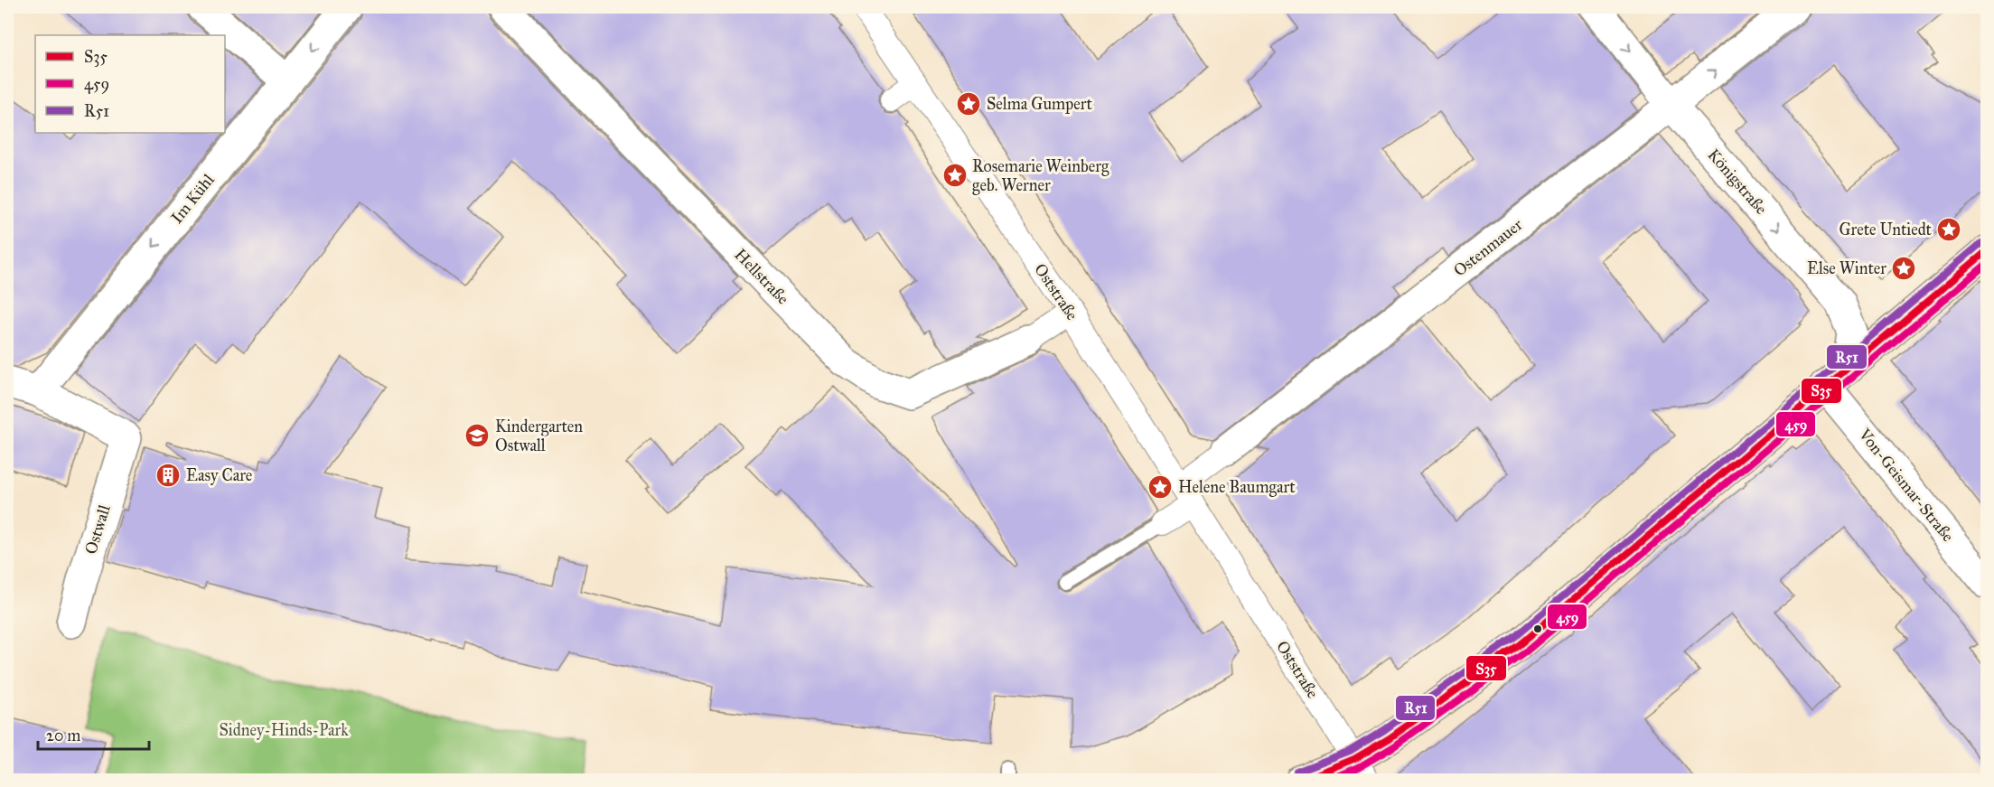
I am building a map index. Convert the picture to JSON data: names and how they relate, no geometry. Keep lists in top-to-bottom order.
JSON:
{
  "streets": {
    "street": [
      "Königstraße",
      "Im Kühl",
      "Ostenmauer",
      "Hellstraße",
      "Oststraße",
      "Von-Geismar-Straße",
      "Ostwall"
    ]
  },
  "crossings": [
    ["Königstraße", "Ostenmauer"],
    ["Im Kühl", "Ostwall"],
    ["Ostenmauer", "Oststraße"],
    ["Hellstraße", "Oststraße"]
  ],
  "one_way": ["Königstraße", "Im Kühl"],
  "parks": ["Sidney-Hinds-Park"],
  "places": {
    "place": [
      "Selma Gumpert",
      "Rosemarie Weinberg geb. Werner",
      "Grete Untiedt",
      "Else Winter",
      "Helene Baumgart"
    ],
    "school or university": ["Kindergarten Ostwall"],
    "building": ["Easy Care"]
  },
  "lines": ["transit line R51", "transit line S35", "transit line 459"],
  "legend": ["S35", "459", "R51"],
  "scale_bar": "20 m"
}
